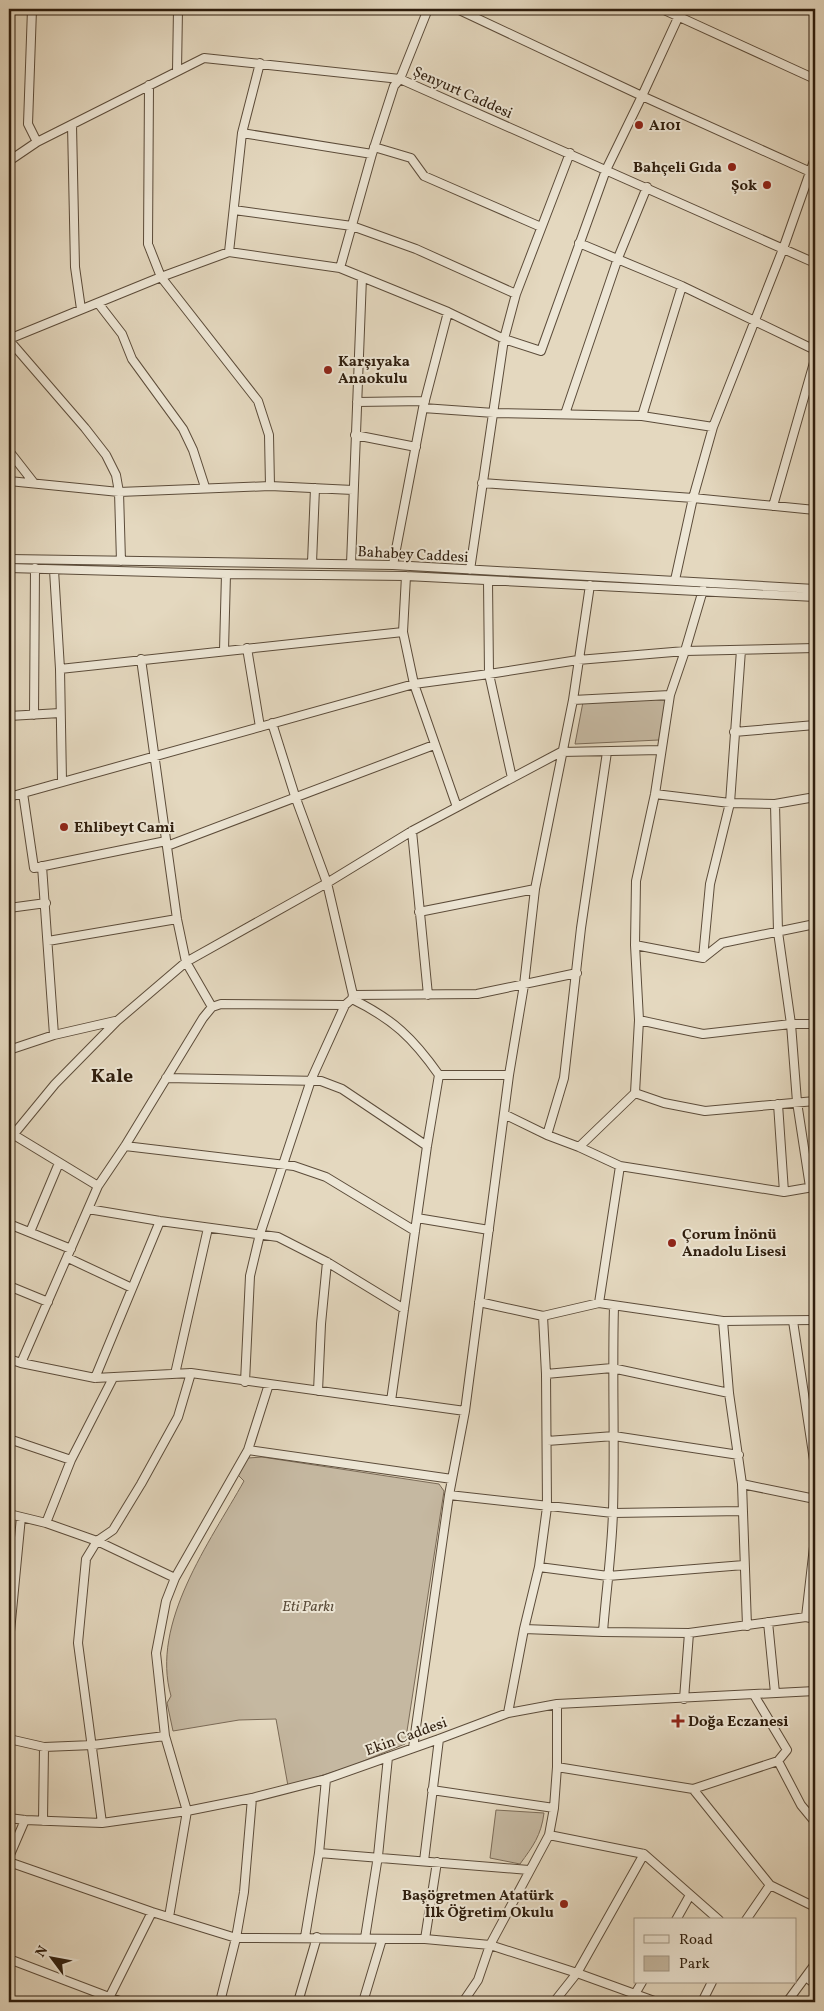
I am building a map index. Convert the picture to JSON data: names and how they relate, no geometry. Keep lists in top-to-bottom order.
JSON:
{
  "streets": {
    "street": ["Şenyurt Caddesi", "Bahabey Caddesi", "Ekin Caddesi"]
  },
  "districts": ["Kale"],
  "parks": ["Eti Parkı"],
  "places": {
    "other": [
      "A101",
      "Bahçeli Gıda",
      "Şok",
      "Karşıyaka Anaokulu",
      "Ehlibeyt Cami",
      "Çorum İnönü Anadolu Lisesi",
      "Başögretmen Atatürk İlk Öğretim Okulu"
    ],
    "health": ["Doğa Eczanesi"]
  },
  "legend": ["Road", "Park"],
  "north": "top left"
}
